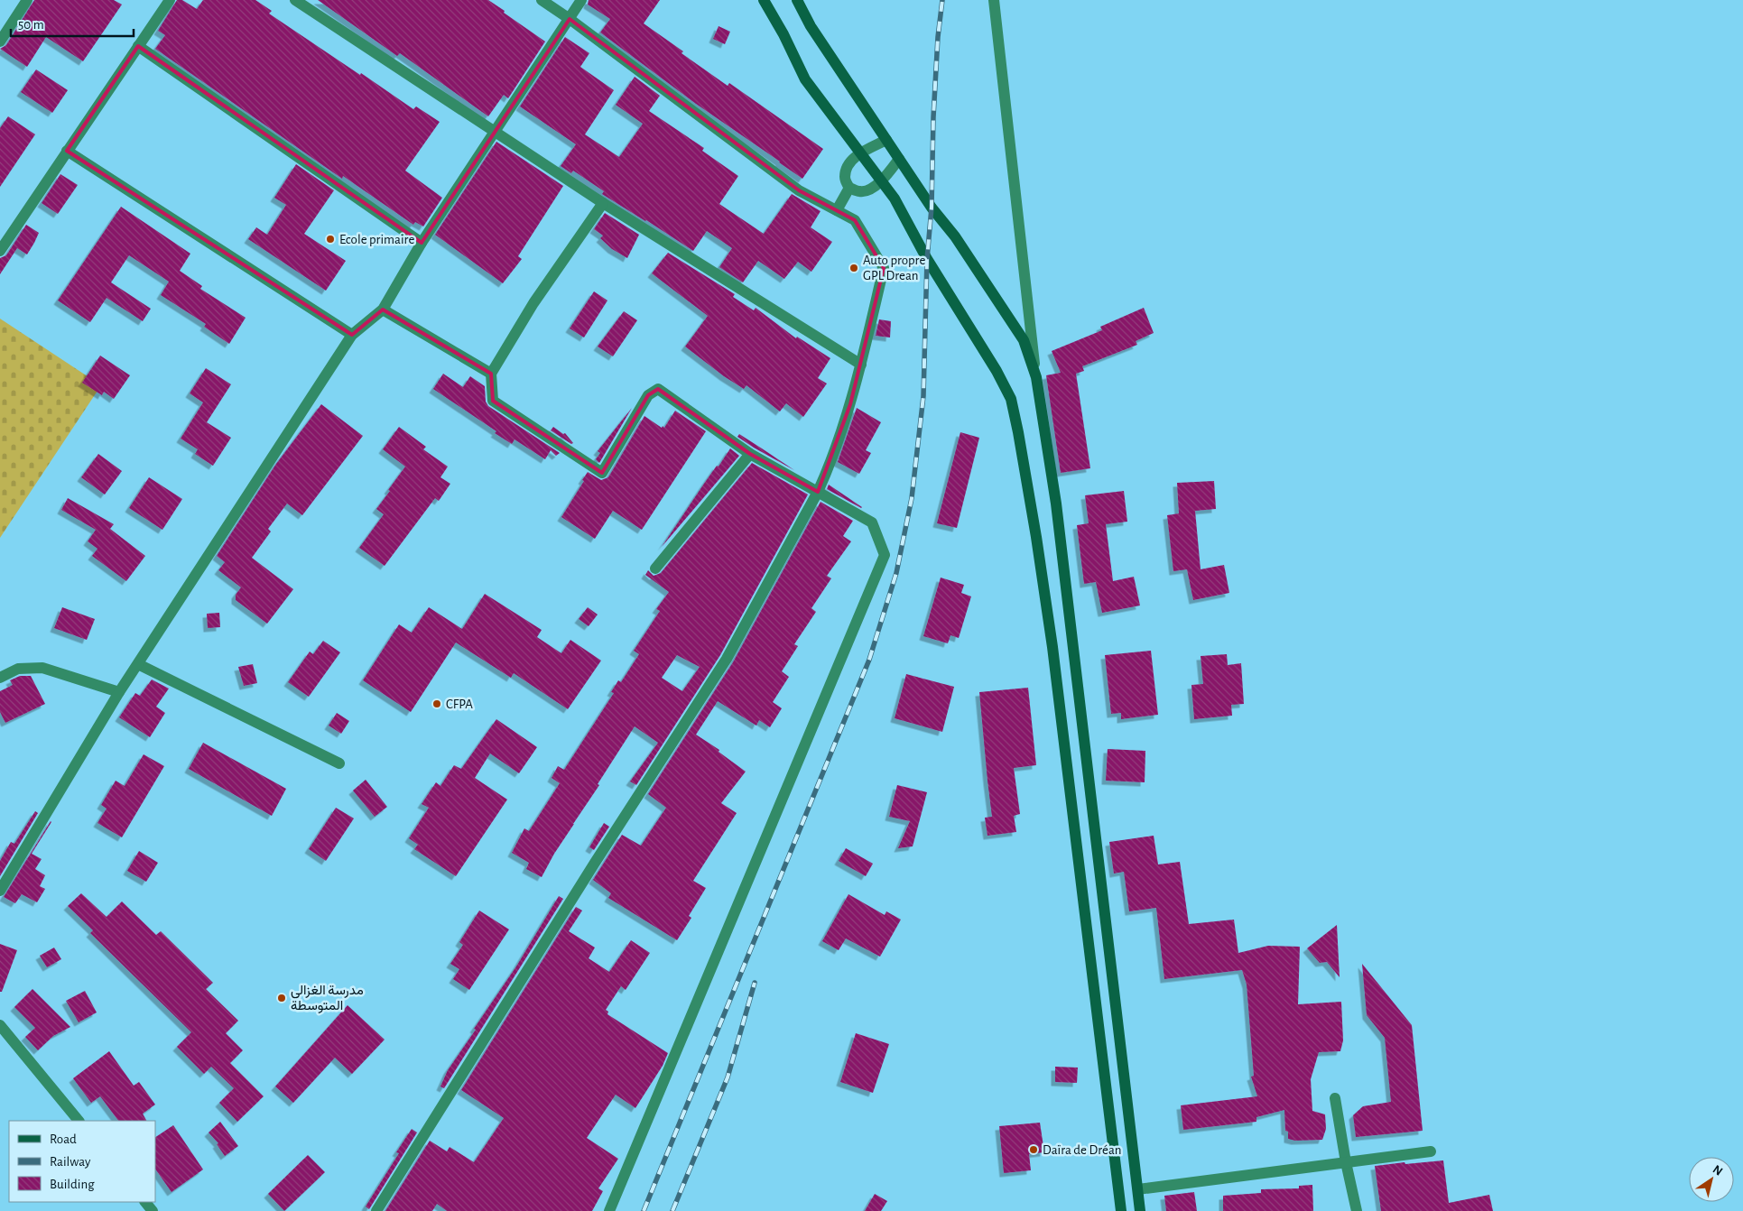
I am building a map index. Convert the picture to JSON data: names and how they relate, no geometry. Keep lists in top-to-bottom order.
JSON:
{
  "places": [
    "Ecole primaire",
    "Auto propre GPL Drean",
    "CFPA",
    "مدرسة الغزالي المتوسطة",
    "Daïra de Dréan"
  ],
  "legend": ["Road", "Railway", "Building"],
  "scale_bar": "50 m",
  "north": "top right"
}
